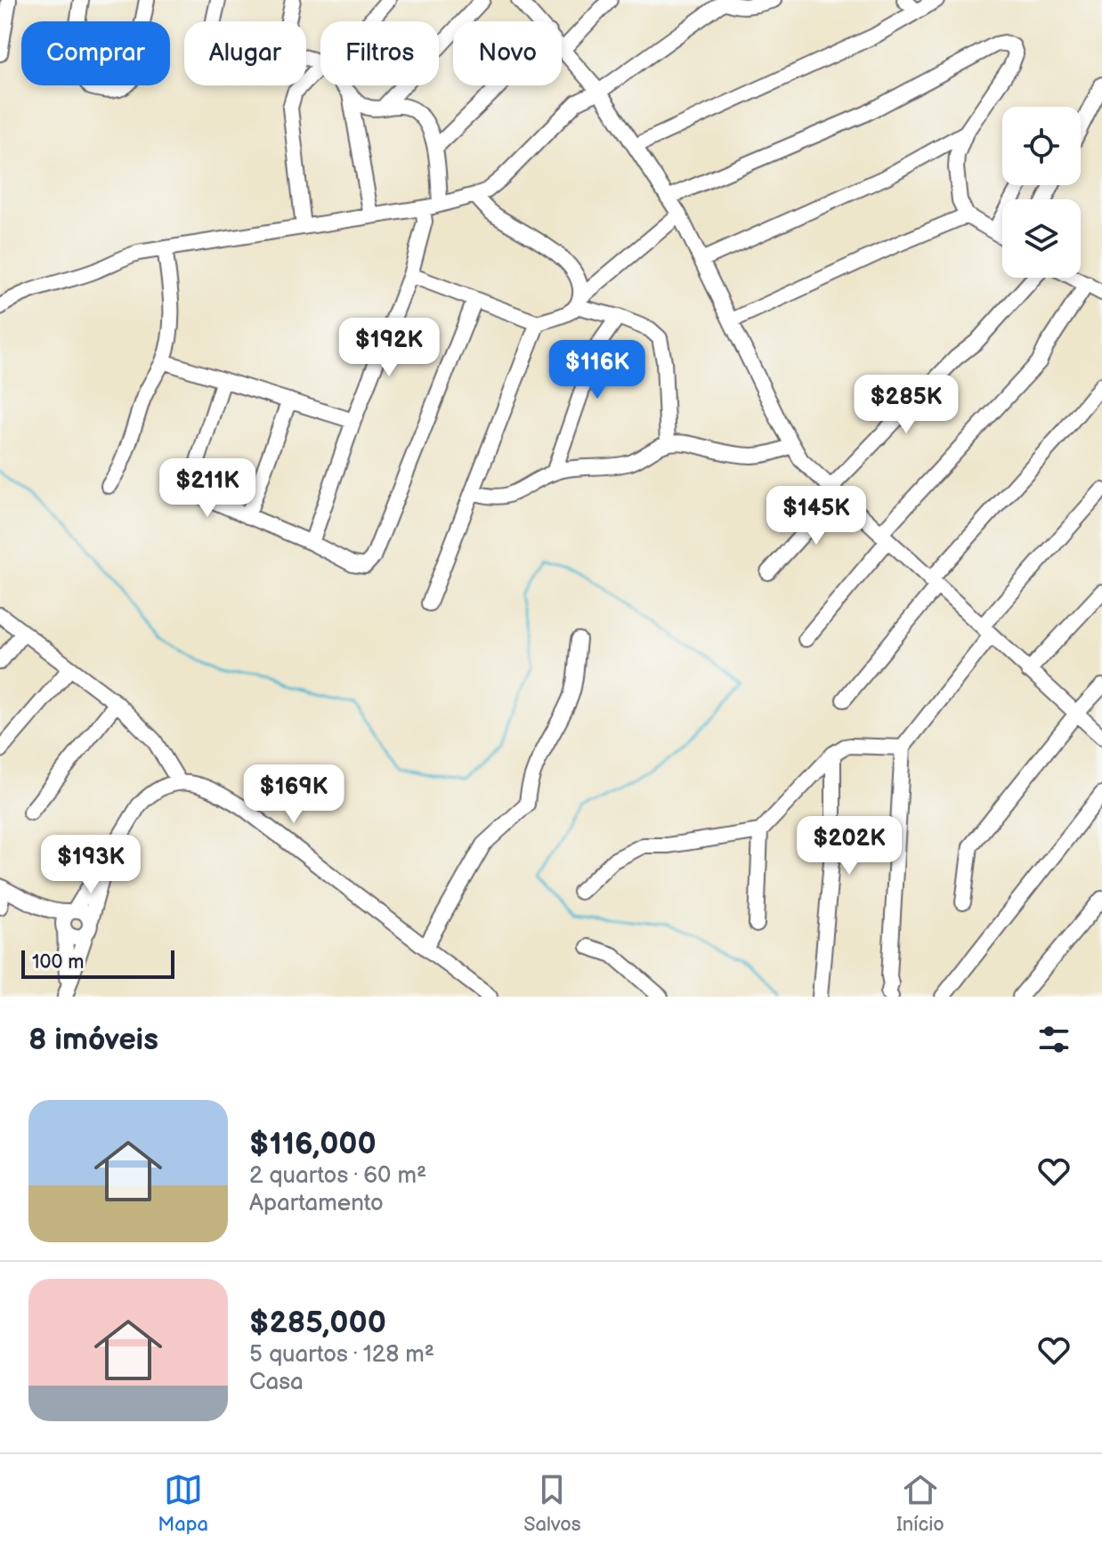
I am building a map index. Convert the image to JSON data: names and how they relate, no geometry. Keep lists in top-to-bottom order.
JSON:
{
  "scale_bar": "100 m",
  "page": {
    "chip": [
      "Comprar",
      "Alugar",
      "Filtros",
      "Novo"
    ],
    "price": [
      "$192K",
      "$116K",
      "$285K",
      "$211K",
      "$145K",
      "$169K",
      "$202K",
      "$193K"
    ],
    "scale": "100 m",
    "heading": "8 imóveis",
    "list": [
      {
        "name": "$116,000",
        "note": "2 quartos · 60 m² · Apartamento"
      },
      {
        "name": "$285,000",
        "note": "5 quartos · 128 m² · Casa"
      }
    ],
    "tabs": ["Mapa", "Salvos", "Início"]
  }
}
